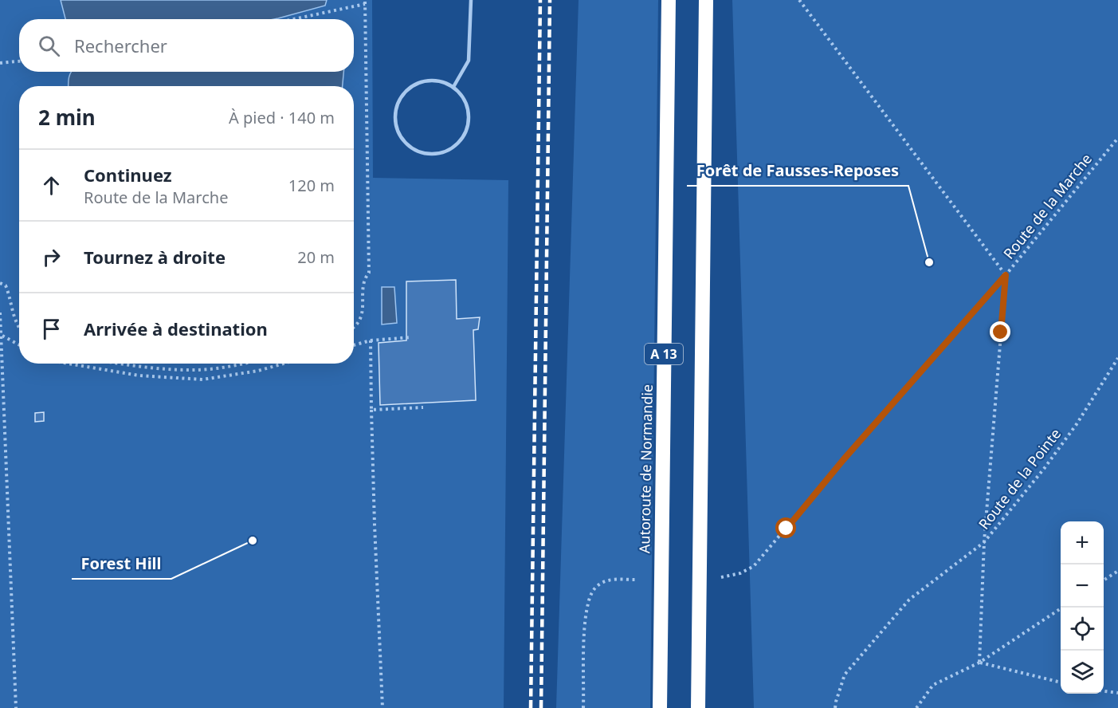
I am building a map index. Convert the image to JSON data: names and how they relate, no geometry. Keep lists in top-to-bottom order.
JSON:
{
  "streets": {
    "highway": ["A 13", "Autoroute de Normandie"],
    "path": ["Route de la Marche", "Route de la Pointe"]
  },
  "places": ["Forêt de Fausses-Reposes", "Forest Hill"],
  "page": {
    "search": "Rechercher",
    "heading": ["2 min", "À pied · 140 m"],
    "list": [
      ["Continuez", "Route de la Marche", "120 m"],
      ["Tournez à droite", "20 m"],
      "Arrivée à destination"
    ],
    "map_buttons": ["+", "−"]
  }
}
